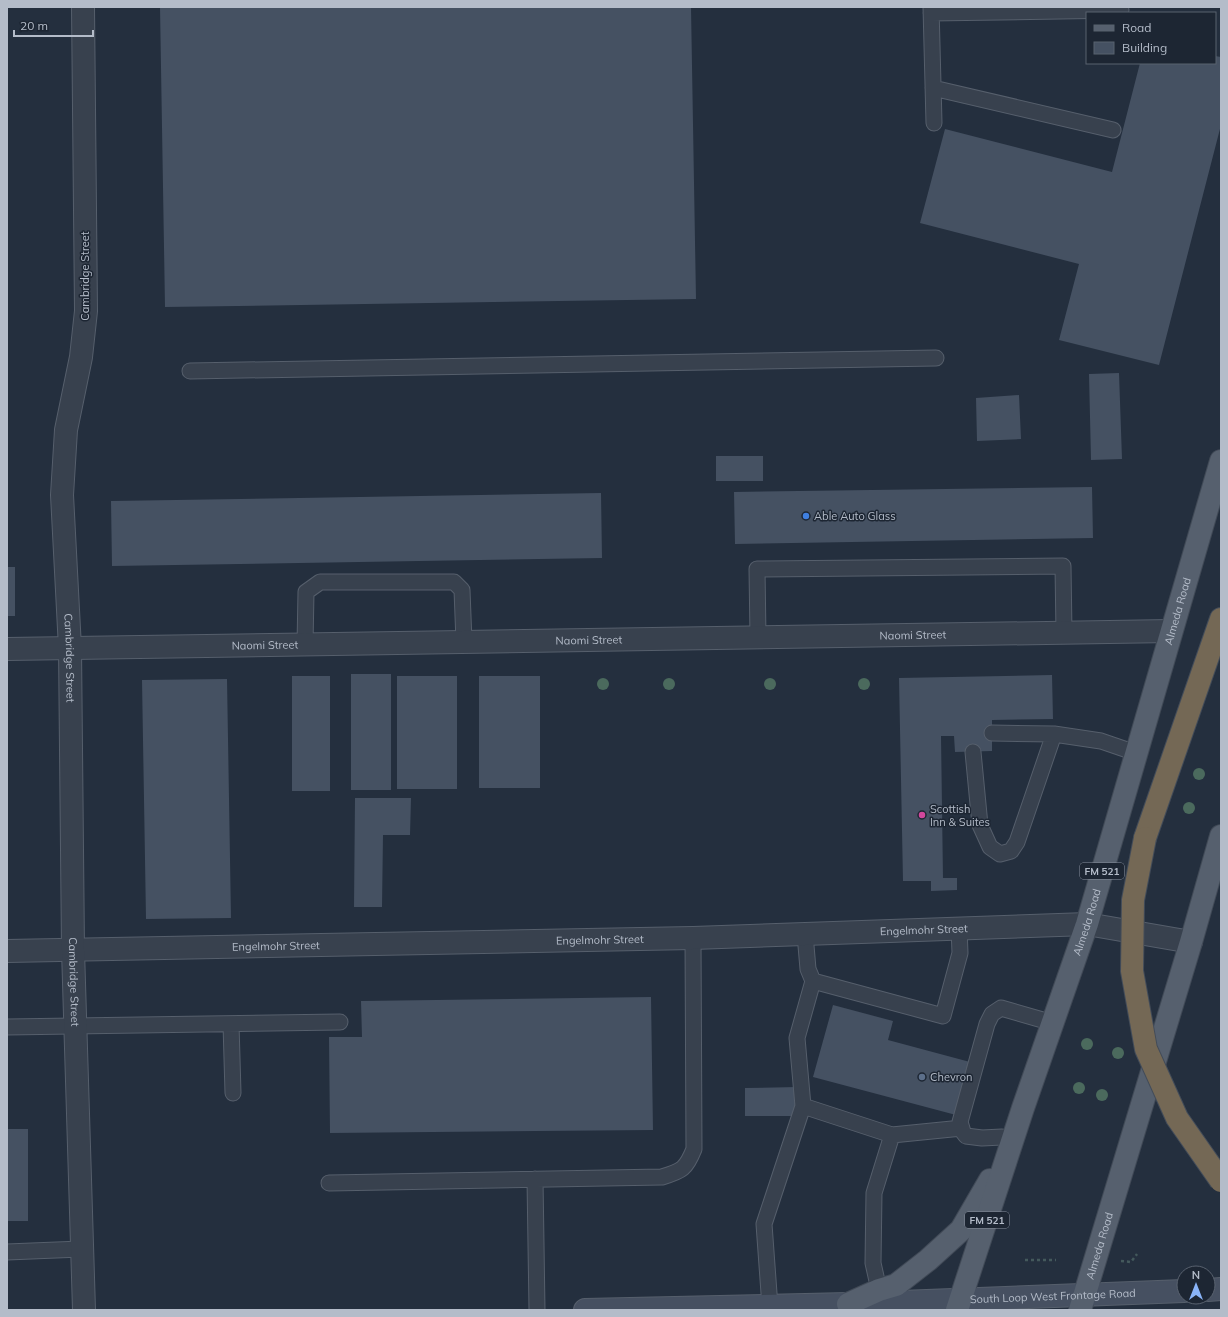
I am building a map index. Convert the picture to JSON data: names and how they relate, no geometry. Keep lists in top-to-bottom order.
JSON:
{
  "streets": {
    "main road": ["Almeda Road", "FM 521", "South Loop West Frontage Road"],
    "street": ["Cambridge Street", "Naomi Street", "Engelmohr Street"]
  },
  "crossings": [
    ["Cambridge Street", "Naomi Street"],
    ["Cambridge Street", "Engelmohr Street"],
    ["Almeda Road", "Naomi Street"],
    ["Almeda Road", "Engelmohr Street"],
    ["Almeda Road", "South Loop West Frontage Road"]
  ],
  "places": ["Able Auto Glass", "Scottish Inn & Suites", "Chevron"],
  "legend": ["Road", "Building"],
  "scale_bar": "20 m",
  "north": "top"
}
